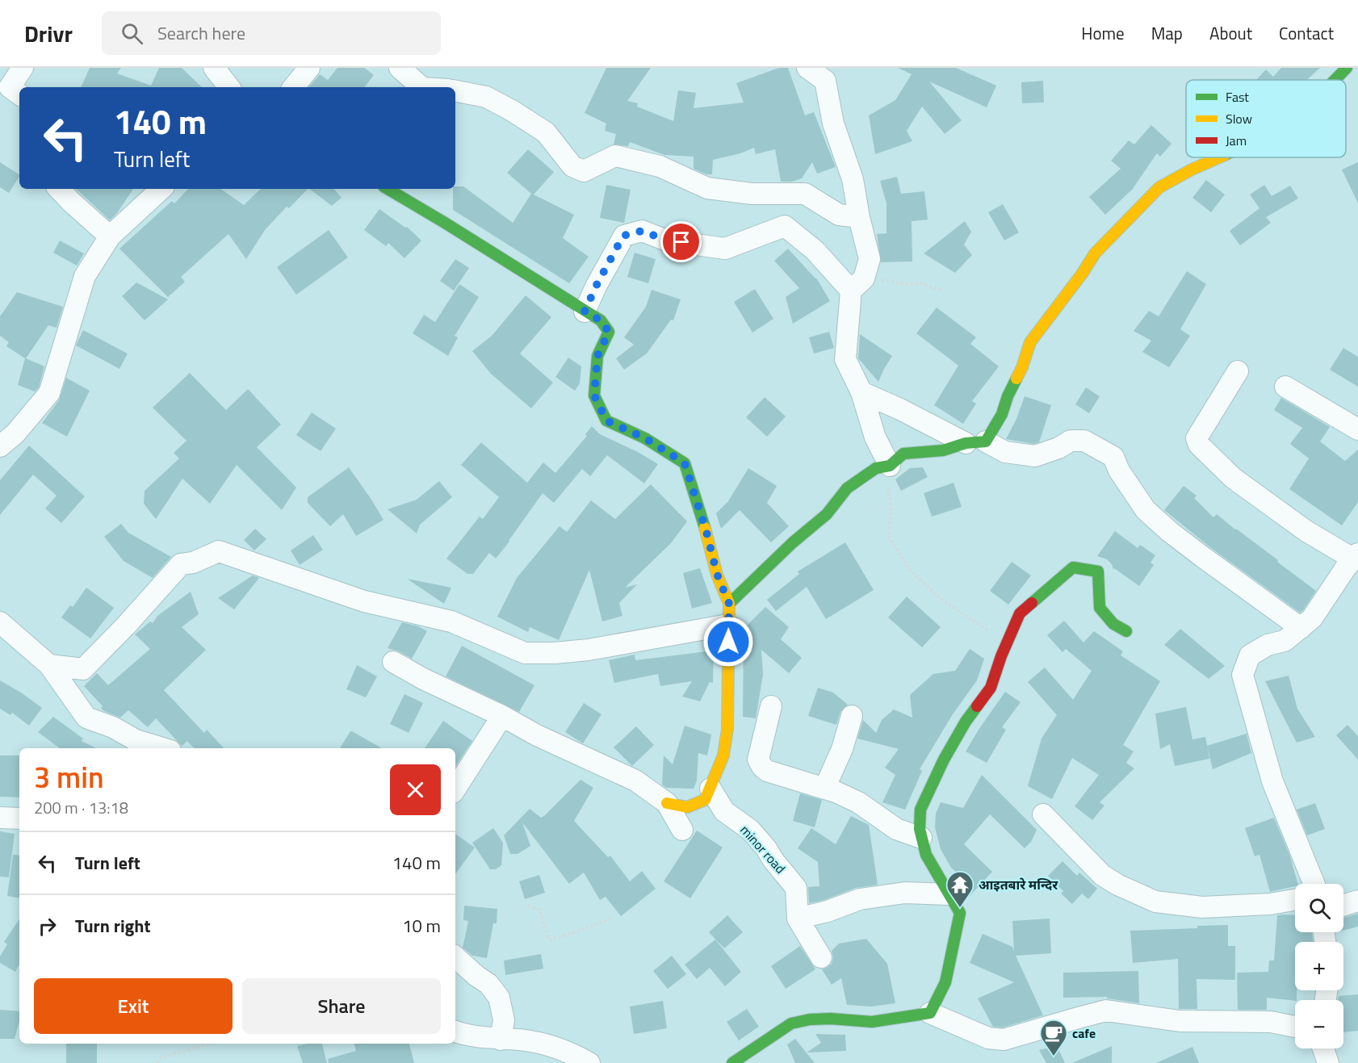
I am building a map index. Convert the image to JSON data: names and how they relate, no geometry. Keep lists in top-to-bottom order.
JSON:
{
  "streets": {
    "street": ["minor road"]
  },
  "places": {
    "temple": ["आइतबारे मन्दिर"],
    "cafe": ["cafe"]
  },
  "legend": ["Fast", "Slow", "Jam"],
  "page": {
    "header": "Drivr",
    "search": "Search here",
    "nav": [
      "Home",
      "Map",
      "About",
      "Contact"
    ],
    "turn": ["140 m", "Turn left"],
    "heading": ["3 min", "200 m · 13:18"],
    "list": [
      {
        "name": "Turn left",
        "value": "140 m"
      },
      {
        "name": "Turn right",
        "value": "10 m"
      }
    ],
    "map_buttons": ["+", "−"],
    "buttons": ["Exit", "Share"]
  }
}
